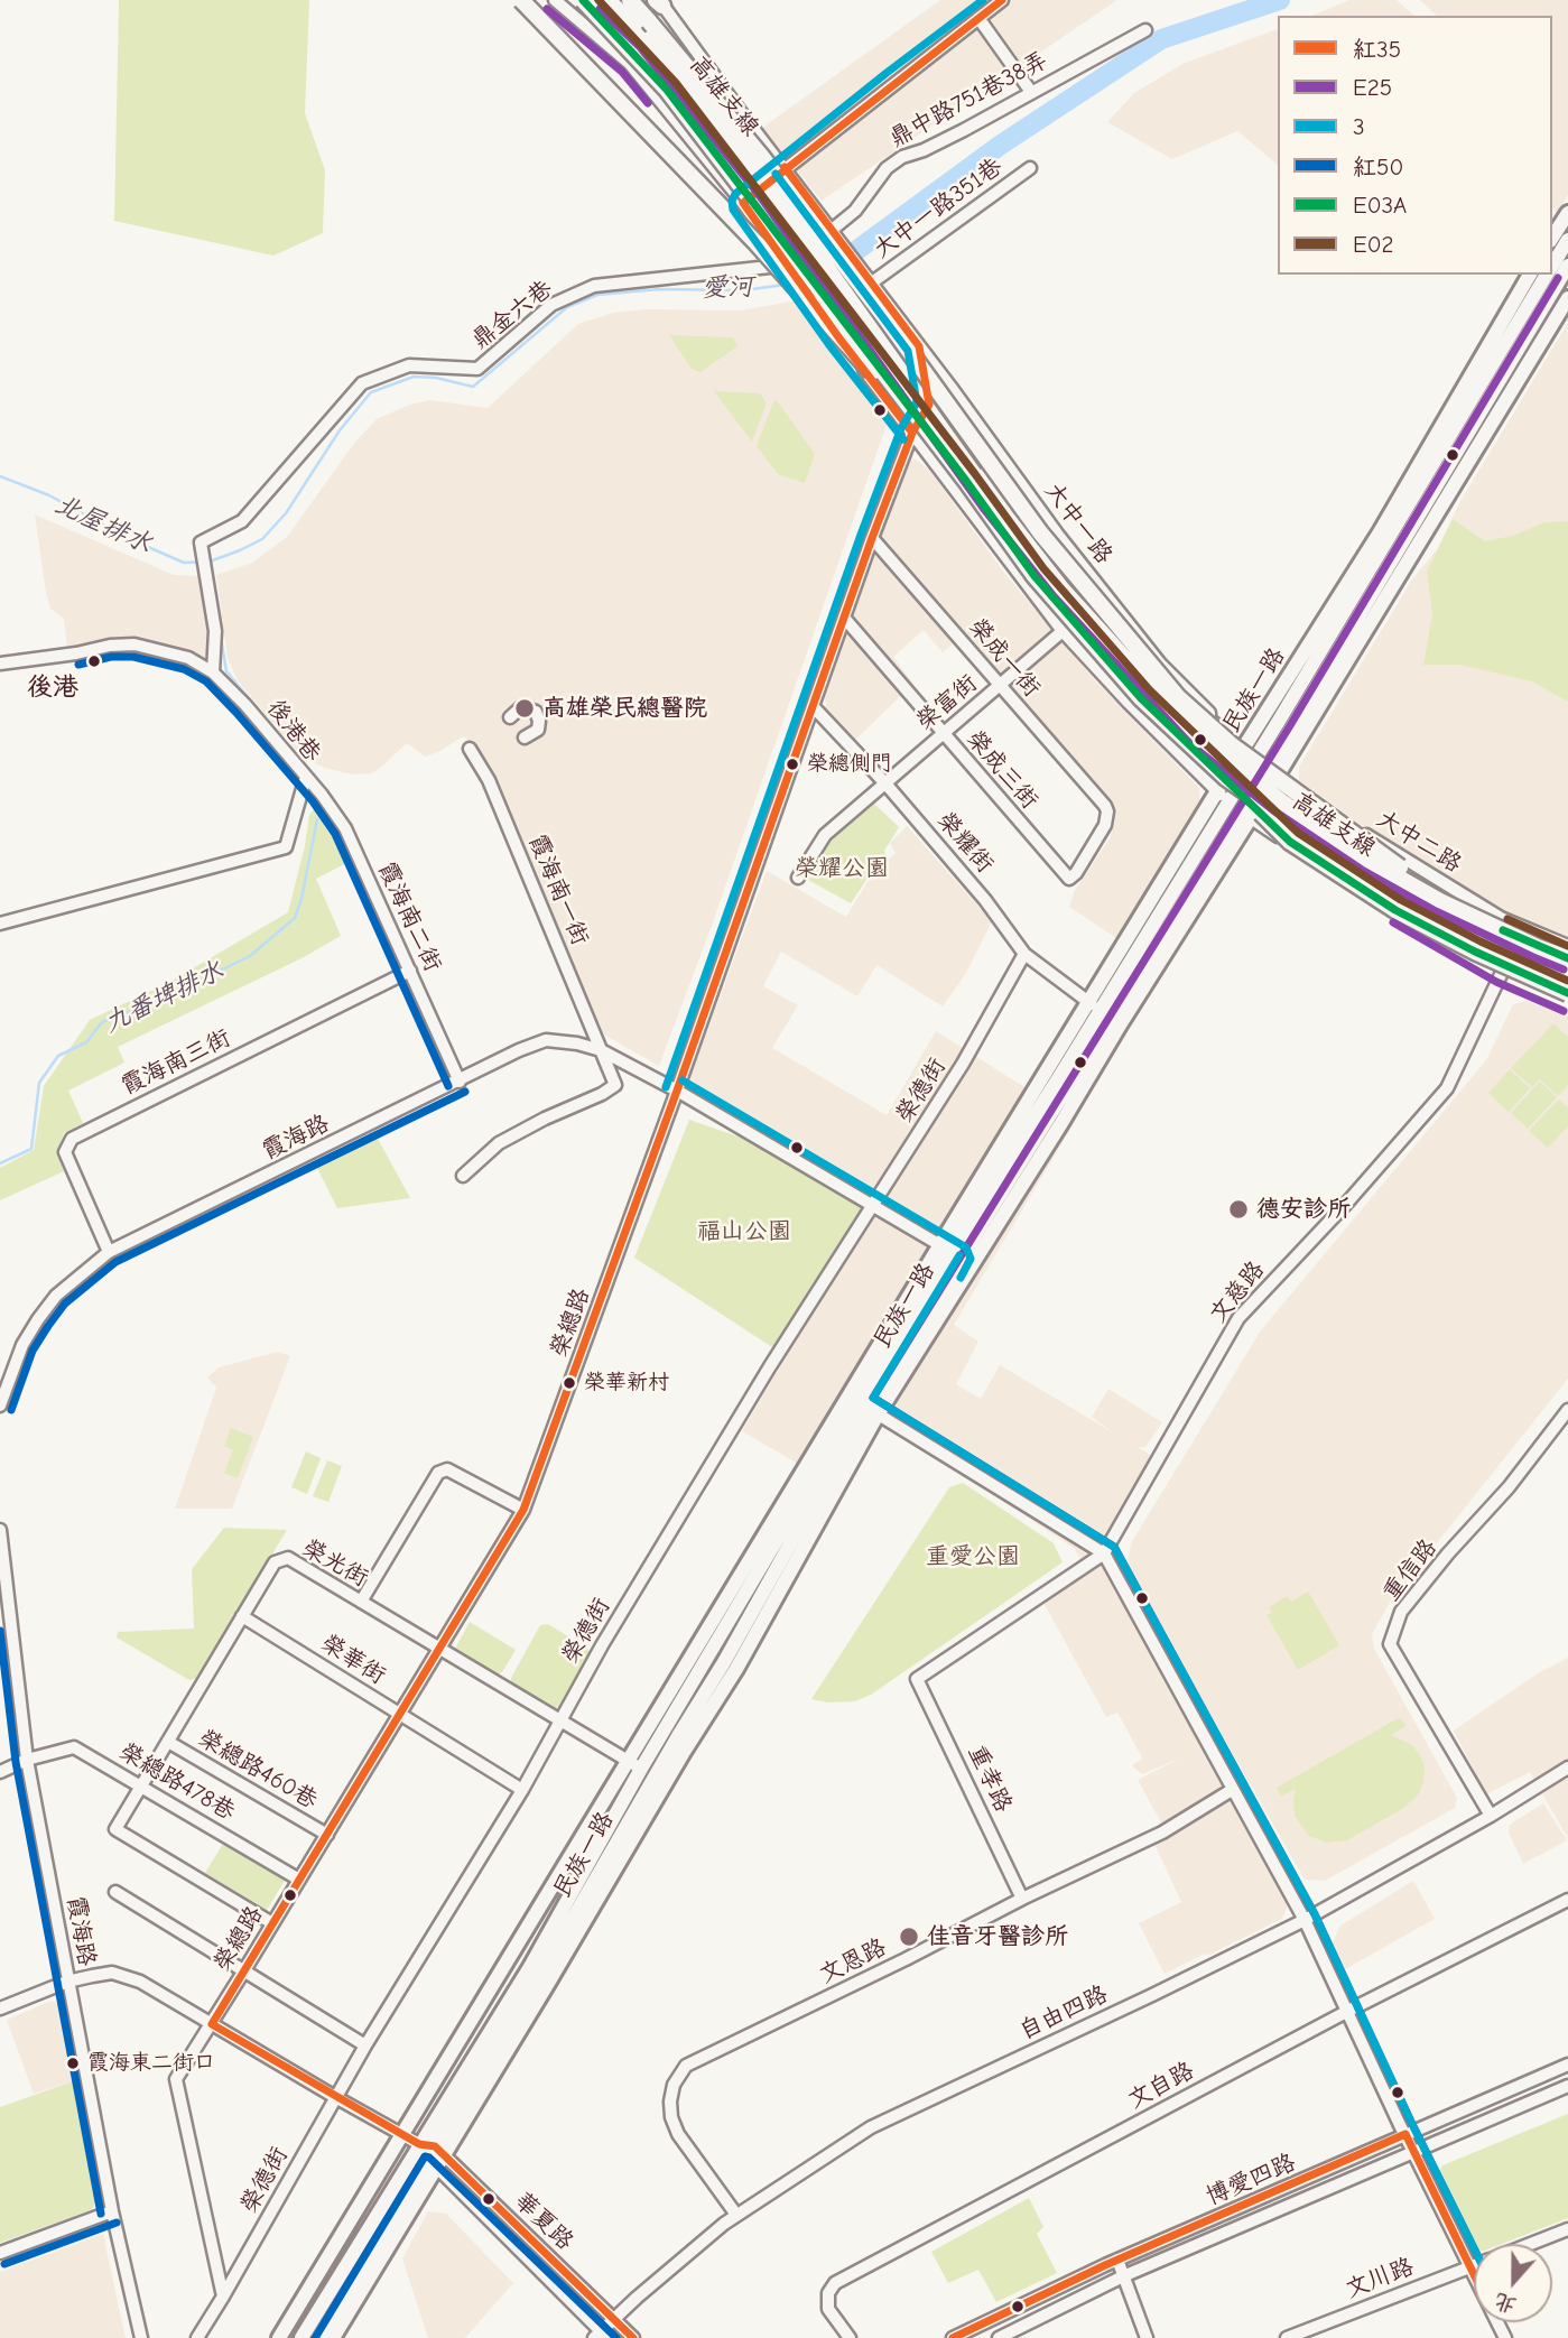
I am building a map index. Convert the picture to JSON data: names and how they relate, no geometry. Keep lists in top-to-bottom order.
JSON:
{
  "streets": {
    "highway": ["高雄支線"],
    "main road": ["民族一路"],
    "street": [
      "鼎中路751巷38弄",
      "大中一路351巷",
      "鼎金六巷",
      "大中一路",
      "榮成一街",
      "榮富街",
      "後港巷",
      "榮成三街",
      "大中二路",
      "榮耀街",
      "霞海南一街",
      "霞海南二街",
      "霞海南三街",
      "榮德街",
      "霞海路",
      "文慈路",
      "榮總路",
      "榮光街",
      "重信路",
      "榮華街",
      "榮總路460巷",
      "重孝路",
      "榮總路478巷",
      "文恩路",
      "自由四路",
      "文自路",
      "博愛四路",
      "華夏路",
      "文川路"
    ]
  },
  "crossings": [
    ["高雄支線", "大中一路"],
    ["高雄支線", "民族一路"],
    ["鼎中路751巷38弄", "大中一路"],
    ["大中一路351巷", "大中一路"],
    ["鼎金六巷", "後港巷"],
    ["大中一路", "民族一路"],
    ["大中一路", "大中二路"],
    ["大中一路", "榮總路"],
    ["榮成一街", "榮富街"],
    ["榮成一街", "榮成三街"],
    ["榮成一街", "榮總路"],
    ["民族一路", "大中二路"],
    ["民族一路", "榮耀街"],
    ["民族一路", "霞海路"],
    ["民族一路", "榮光街"],
    ["民族一路", "華夏路"],
    ["榮富街", "榮成三街"],
    ["榮富街", "榮耀街"],
    ["後港巷", "霞海南二街"],
    ["榮成三街", "榮總路"],
    ["大中二路", "文慈路"],
    ["榮耀街", "榮德街"],
    ["榮耀街", "榮總路"],
    ["霞海南一街", "霞海路"],
    ["霞海南二街", "霞海南三街"],
    ["霞海南二街", "霞海路"],
    ["霞海南三街", "霞海路"],
    ["榮德街", "霞海路"],
    ["榮德街", "榮總路"],
    ["榮德街", "榮光街"],
    ["榮德街", "榮華街"],
    ["霞海路", "榮總路"],
    ["霞海路", "榮總路478巷"],
    ["文慈路", "重孝路"],
    ["榮總路", "榮光街"],
    ["榮總路", "榮華街"],
    ["榮總路", "榮總路460巷"],
    ["榮總路", "榮總路478巷"],
    ["榮光街", "榮華街"],
    ["榮光街", "榮總路460巷"],
    ["榮光街", "榮總路478巷"],
    ["重信路", "自由四路"],
    ["重孝路", "文恩路"],
    ["文恩路", "自由四路"],
    ["自由四路", "華夏路"]
  ],
  "districts": ["後港"],
  "water": ["愛河", "北屋排水", "九番埤排水"],
  "parks": ["榮耀公園", "福山公園", "重愛公園"],
  "places": [
    "高雄榮民總醫院",
    "榮總側門",
    "德安診所",
    "榮華新村",
    "佳音牙醫診所",
    "霞海東二街口"
  ],
  "lines": [
    "transit line 紅35",
    "transit line 3",
    "transit line E03A",
    "transit line E02",
    "transit line E25",
    "transit line 紅50"
  ],
  "legend": [
    "紅35",
    "E25",
    "3",
    "紅50",
    "E03A",
    "E02"
  ],
  "north": "bottom"
}
